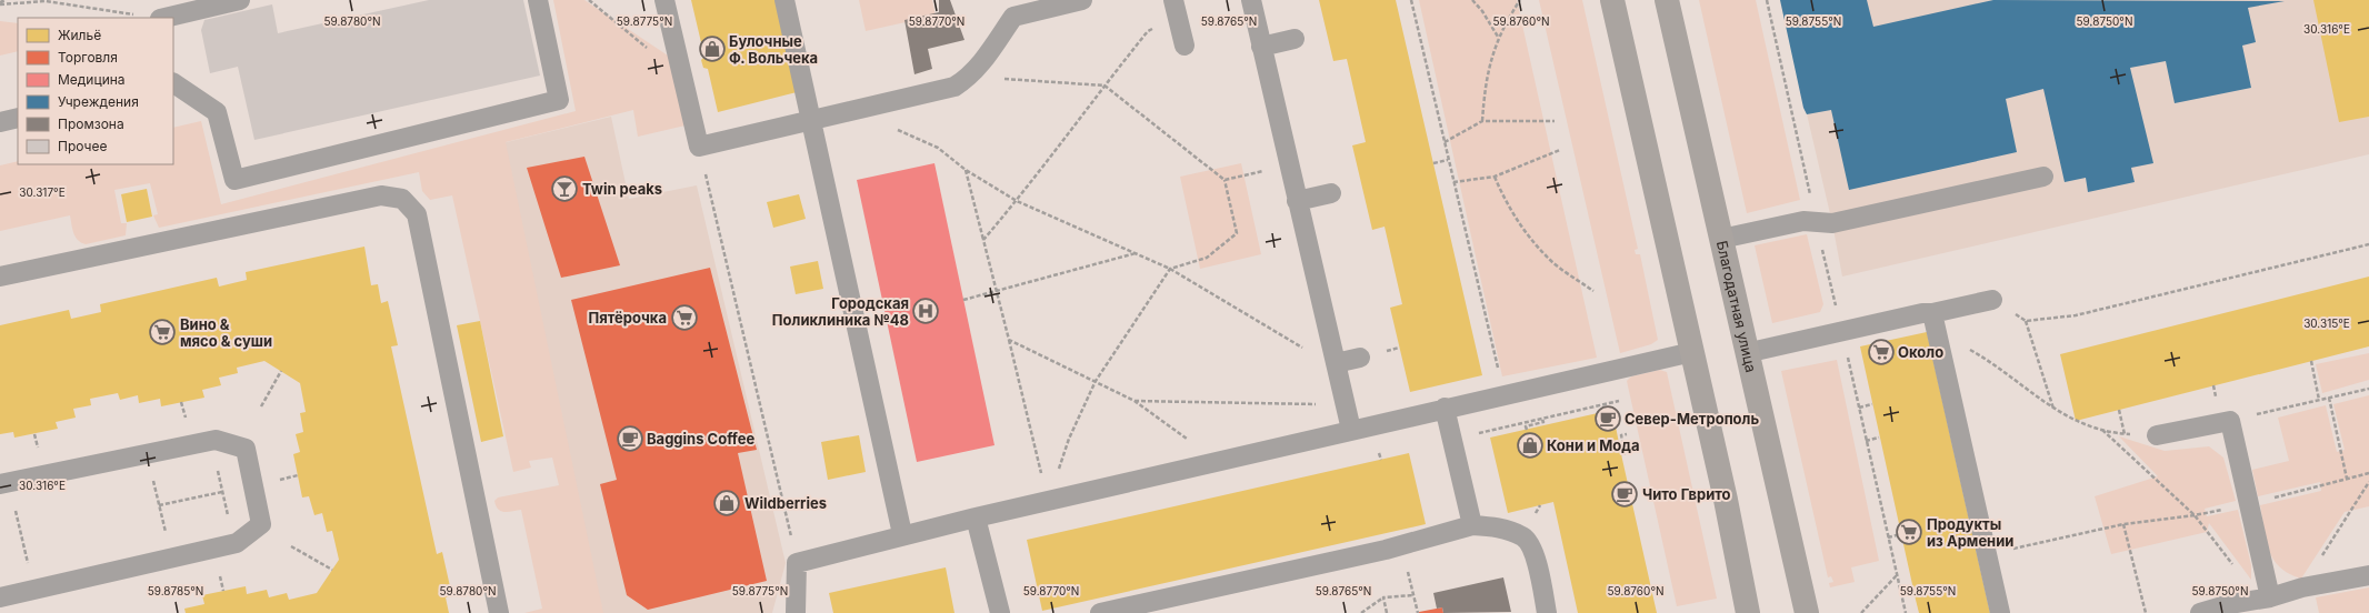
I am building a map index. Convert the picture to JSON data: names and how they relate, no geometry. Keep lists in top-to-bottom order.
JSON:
{
  "streets": {
    "main road": ["Благодатная улица"]
  },
  "places": {
    "shop": ["Булочные Ф. Вольчека", "Кони и Мода", "Wildberries"],
    "bar": ["Twin peaks"],
    "hospital": ["Городская Поликлиника №48"],
    "supermarket": [
      "Пятёрочка",
      "Вино & мясо & суши",
      "Около",
      "Продукты из Армении"
    ],
    "cafe": ["Север-Метрополь", "Baggins Coffee", "Чито Гврито"]
  },
  "legend": [
    "Жильё",
    "Торговля",
    "Медицина",
    "Учреждения",
    "Промзона",
    "Прочее"
  ],
  "coordinates": [
    "59.8780°N",
    "59.8775°N",
    "59.8770°N",
    "59.8765°N",
    "59.8760°N",
    "59.8755°N",
    "59.8750°N",
    "30.316°E",
    "30.317°E",
    "30.315°E",
    "59.8785°N"
  ]
}
